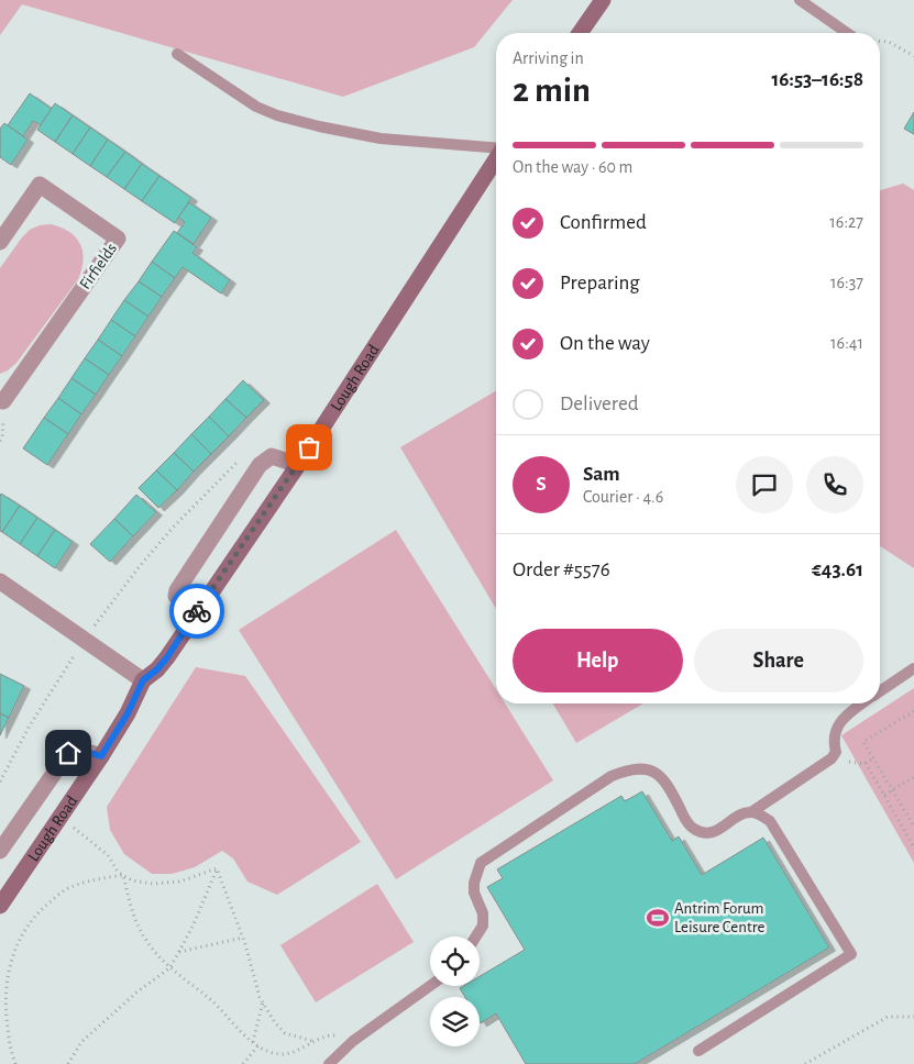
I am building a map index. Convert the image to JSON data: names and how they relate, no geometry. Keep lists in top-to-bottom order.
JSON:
{
  "streets": {
    "street": ["Firfields", "Lough Road"]
  },
  "places": {
    "sports": ["Antrim Forum Leisure Centre"]
  },
  "page": {
    "heading": ["2 min", "Arriving in", "16:53–16:58"],
    "panel": [
      "Sam",
      "Courier · 4.6",
      "Order #5576",
      "€43.61"
    ],
    "bar": "On the way · 60 m",
    "list": [
      ["Confirmed", "16:27"],
      ["Preparing", "16:37"],
      ["On the way", "16:41"],
      "Delivered"
    ],
    "round": "S",
    "buttons": ["Help", "Share"]
  }
}
